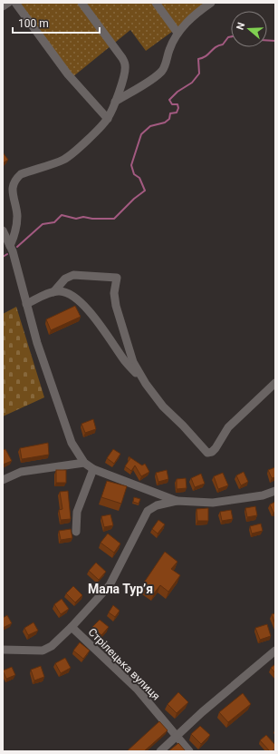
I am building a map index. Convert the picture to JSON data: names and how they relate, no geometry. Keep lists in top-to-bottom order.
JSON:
{
  "streets": {
    "street": ["Стрілецька вулиця"]
  },
  "districts": ["Мала Тур’я"],
  "scale_bar": "100 m",
  "north": "left"
}
